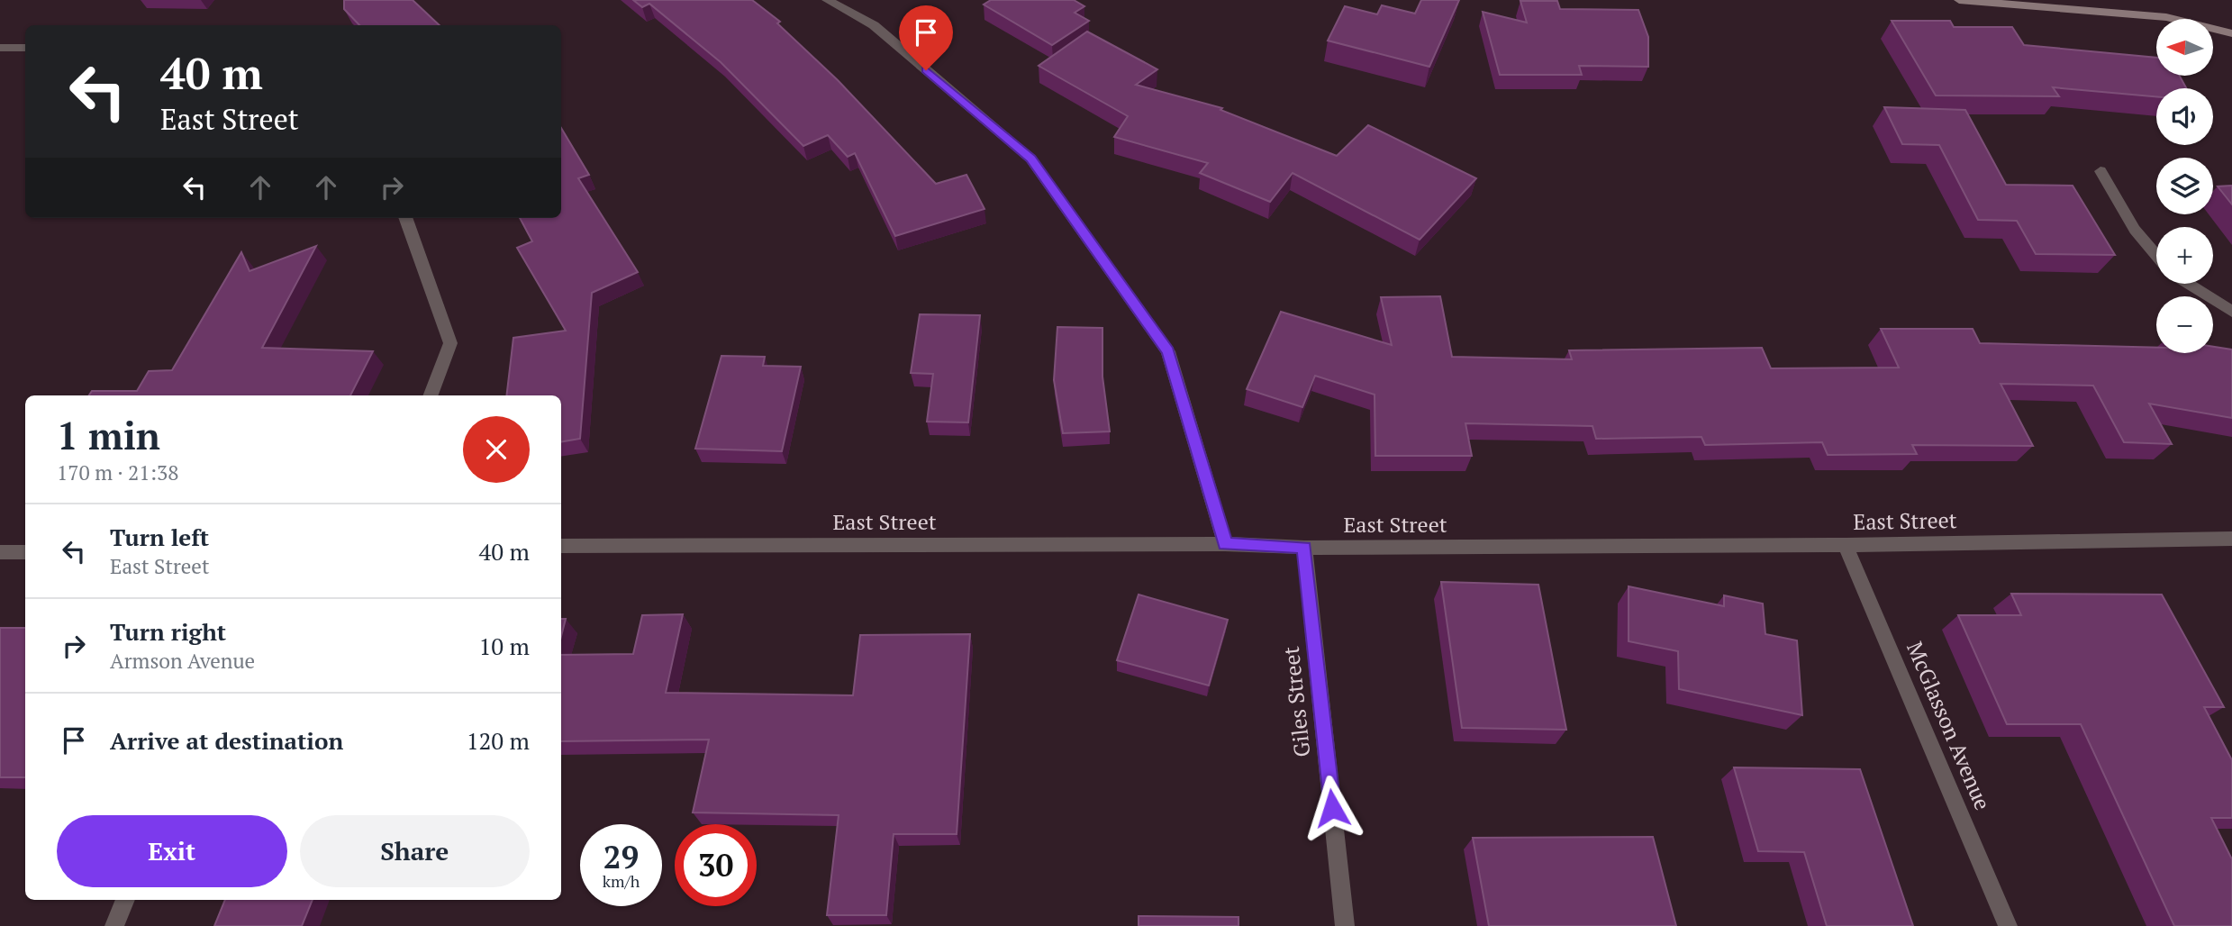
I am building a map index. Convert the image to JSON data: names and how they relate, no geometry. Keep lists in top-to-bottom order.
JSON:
{
  "streets": {
    "street": ["East Street", "Giles Street", "McGlasson Avenue"]
  },
  "crossings": [
    ["East Street", "Giles Street"],
    ["East Street", "McGlasson Avenue"]
  ],
  "north": "left",
  "page": {
    "map_buttons": ["+", "−"],
    "turn": ["40 m", "East Street"],
    "heading": ["1 min", "170 m · 21:38"],
    "list": [
      {
        "name": "Turn left",
        "note": "East Street",
        "value": "40 m"
      },
      {
        "name": "Turn right",
        "note": "Armson Avenue",
        "value": "10 m"
      },
      {
        "name": "Arrive at destination",
        "value": "120 m"
      }
    ],
    "buttons": ["Exit", "Share"],
    "speed": "29 km/h",
    "limit": "30"
  }
}
